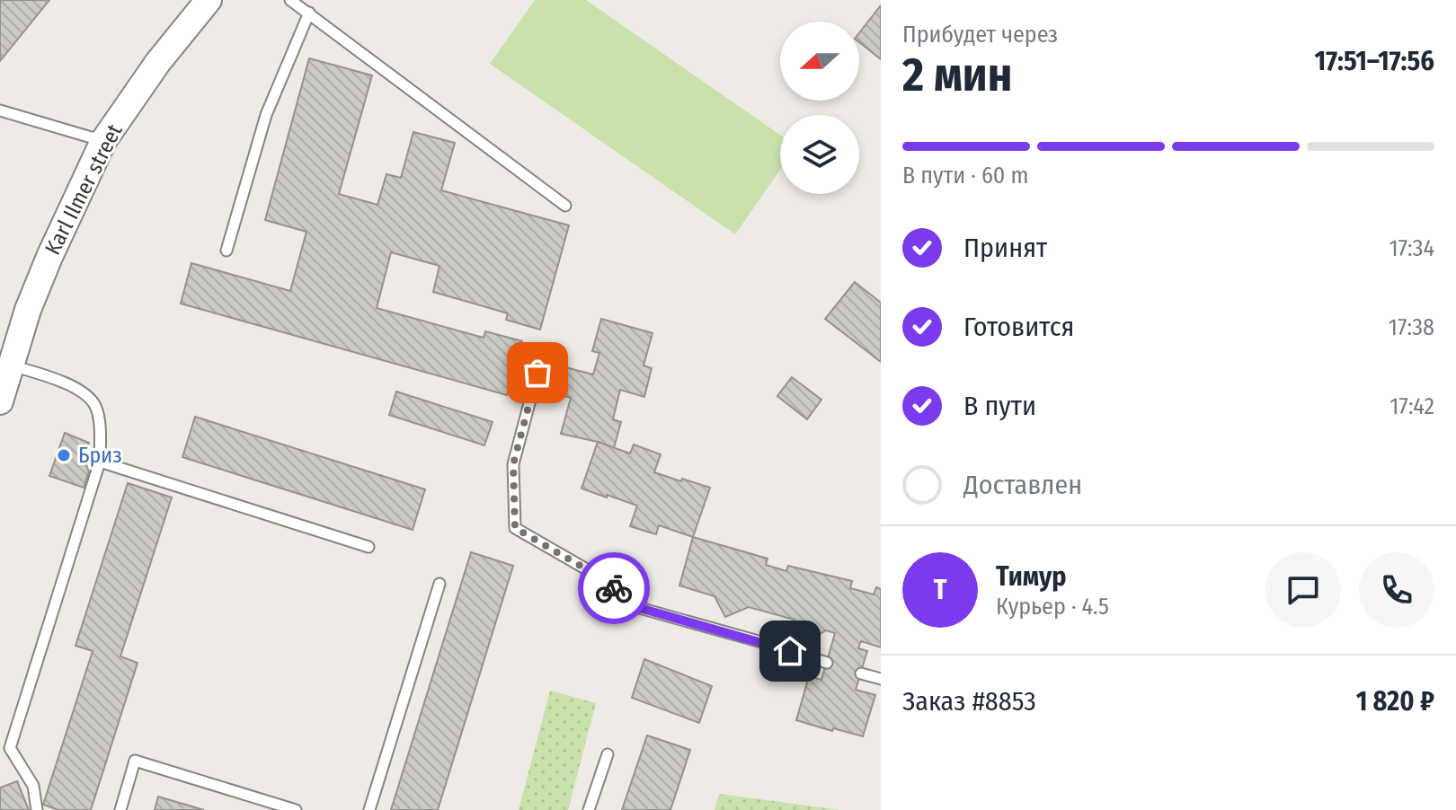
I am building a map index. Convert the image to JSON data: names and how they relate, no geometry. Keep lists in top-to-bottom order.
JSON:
{
  "streets": {
    "street": ["Karl Ilmer street"]
  },
  "places": ["Бриз"],
  "north": "left",
  "page": {
    "heading": ["2 мин", "Прибудет через", "17:51–17:56"],
    "panel": [
      "Тимур",
      "Курьер · 4.5",
      "Заказ #8853",
      "1 820 ₽"
    ],
    "bar": "В пути · 60 m",
    "list": [
      ["Принят", "17:34"],
      ["Готовится", "17:38"],
      ["В пути", "17:42"],
      "Доставлен"
    ],
    "round": "Т"
  }
}
